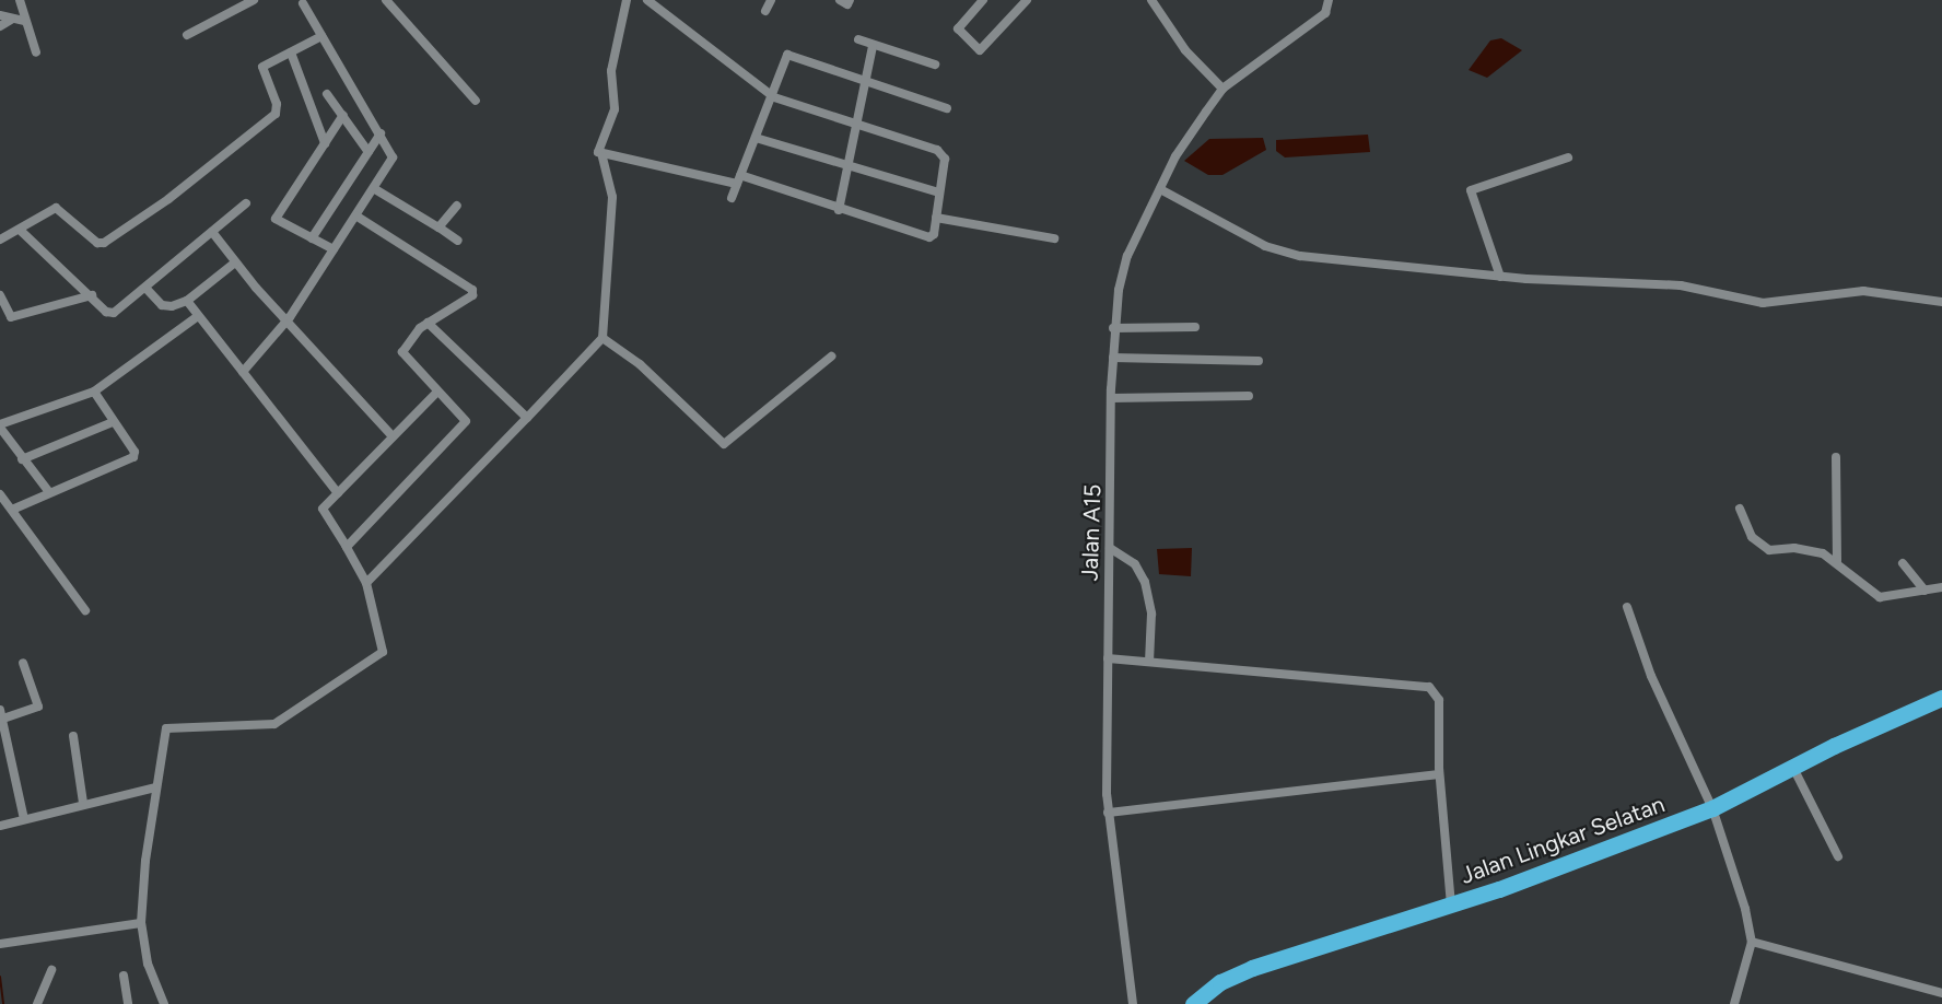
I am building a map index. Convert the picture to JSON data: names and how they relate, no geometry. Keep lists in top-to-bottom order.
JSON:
{
  "streets": {
    "highway": ["Jalan Lingkar Selatan"],
    "street": ["Jalan A15"]
  }
}
